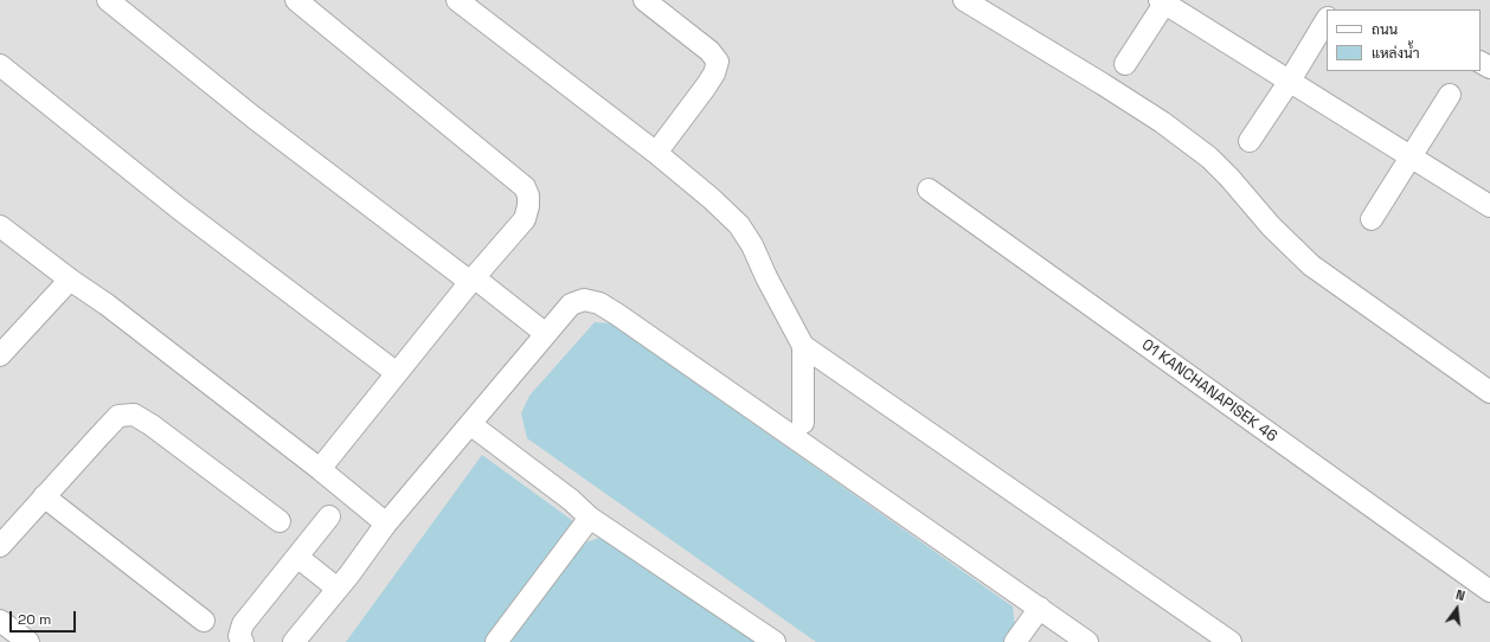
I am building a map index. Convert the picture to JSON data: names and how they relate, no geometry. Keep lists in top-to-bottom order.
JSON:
{
  "streets": {
    "street": ["01 KANCHANAPISEK 46"]
  },
  "legend": ["ถนน", "แหล่งน้ำ"],
  "scale_bar": "20 m",
  "north": "top"
}
